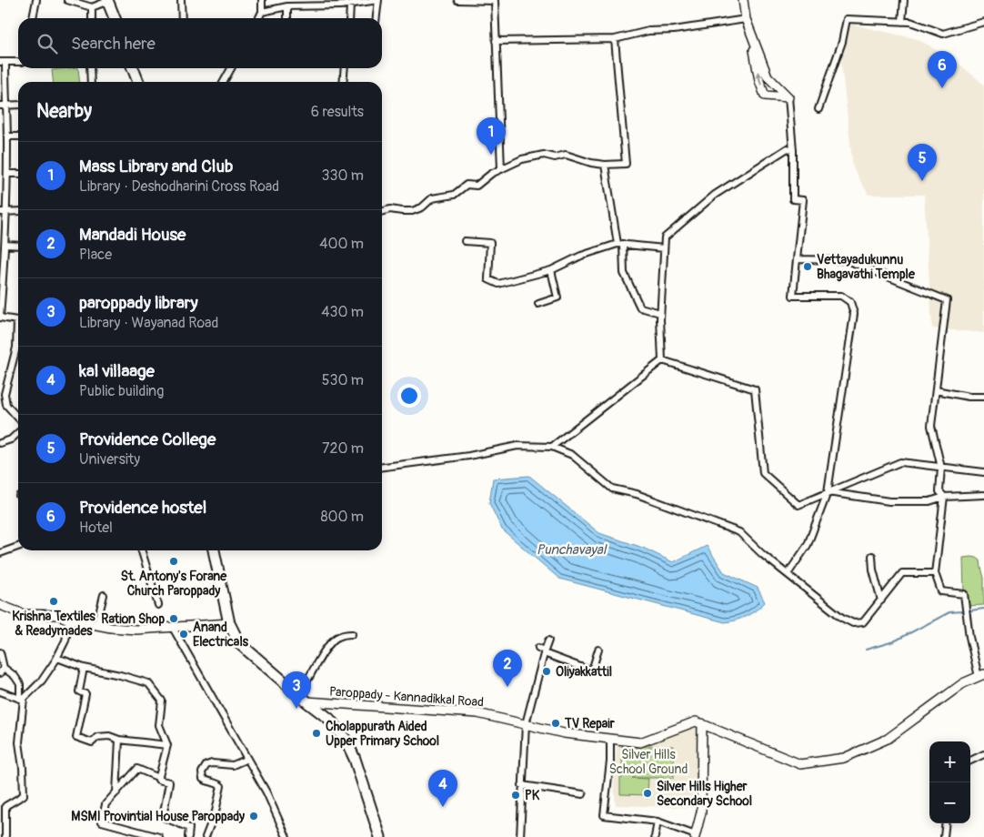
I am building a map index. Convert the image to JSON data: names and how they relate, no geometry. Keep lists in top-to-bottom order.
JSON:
{
  "streets": {
    "main road": ["Paroppady - Kannadikkal Road"]
  },
  "water": ["Punchavayal"],
  "parks": ["Silver Hills School Ground"],
  "places": [
    "Vettayadukunnu Bhagavathi Temple",
    "St. Antony's Forane Church Paroppady",
    "Krishna Textiles & Readymades",
    "Ration Shop",
    "Anand Electricals",
    "Oliyakkattil",
    "TV Repair",
    "Cholappurath Aided Upper Primary School",
    "Silver Hills Higher Secondary School",
    "PK",
    "MSMI Provintial House Paroppady"
  ],
  "page": {
    "search": "Search here",
    "pins": [
      "6",
      "1",
      "5",
      "2",
      "3",
      "4"
    ],
    "heading": ["Nearby", "6 results"],
    "list": [
      {
        "mark": "1",
        "name": "Mass Library and Club",
        "note": "Library · Deshodharini Cross Road",
        "value": "330 m"
      },
      {
        "mark": "2",
        "name": "Mandadi House",
        "note": "Place",
        "value": "400 m"
      },
      {
        "mark": "3",
        "name": "paroppady library",
        "note": "Library · Wayanad Road",
        "value": "430 m"
      },
      {
        "mark": "4",
        "name": "kal villaage",
        "note": "Public building",
        "value": "530 m"
      },
      {
        "mark": "5",
        "name": "Providence College",
        "note": "University",
        "value": "720 m"
      },
      {
        "mark": "6",
        "name": "Providence hostel",
        "note": "Hotel",
        "value": "800 m"
      }
    ],
    "map_buttons": ["+", "−"]
  }
}
